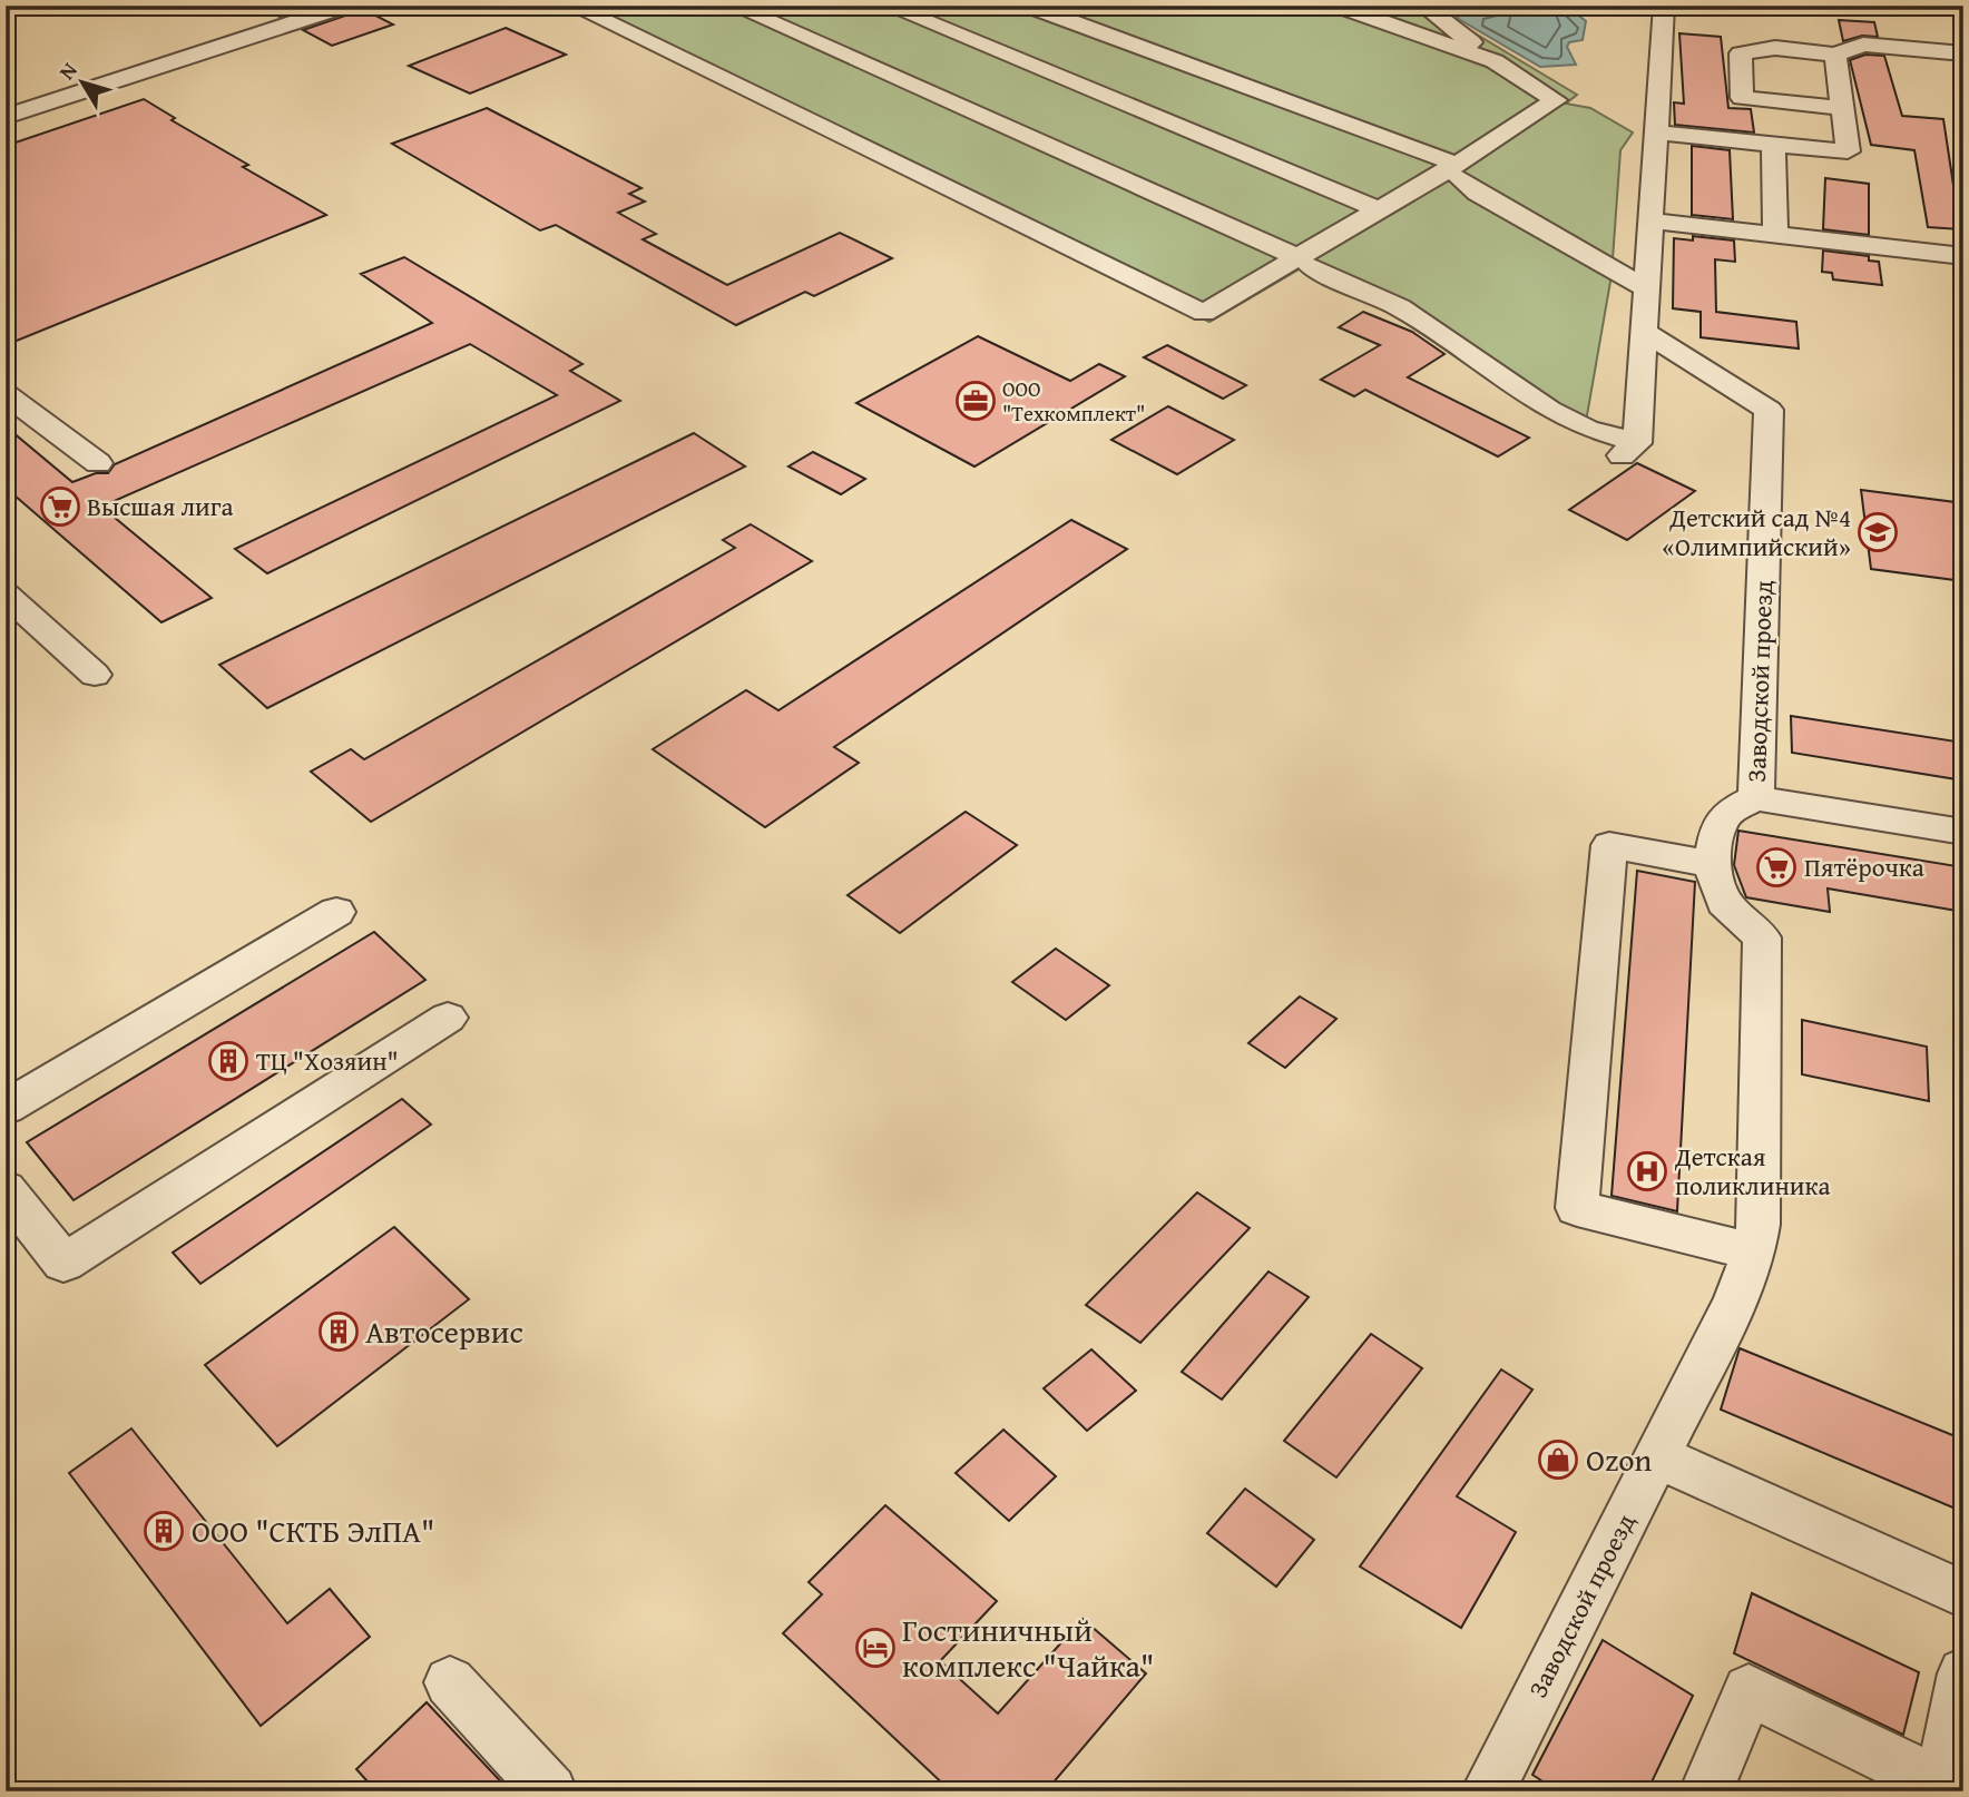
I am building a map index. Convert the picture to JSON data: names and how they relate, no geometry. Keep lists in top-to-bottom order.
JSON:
{
  "streets": {
    "street": ["Заводской проезд"]
  },
  "places": {
    "office": ["ООО \"Техкомплект\""],
    "supermarket": ["Высшая лига", "Пятёрочка"],
    "school or university": ["Детский сад №4 «Олимпийский»"],
    "building": ["ТЦ \"Хозяин\"", "Автосервис", "ООО \"СКТБ ЭлПА\""],
    "hospital": ["Детская поликлиника"],
    "shop": ["Ozon"],
    "hotel": ["Гостиничный комплекс \"Чайка\""]
  },
  "north": "top left"
}
